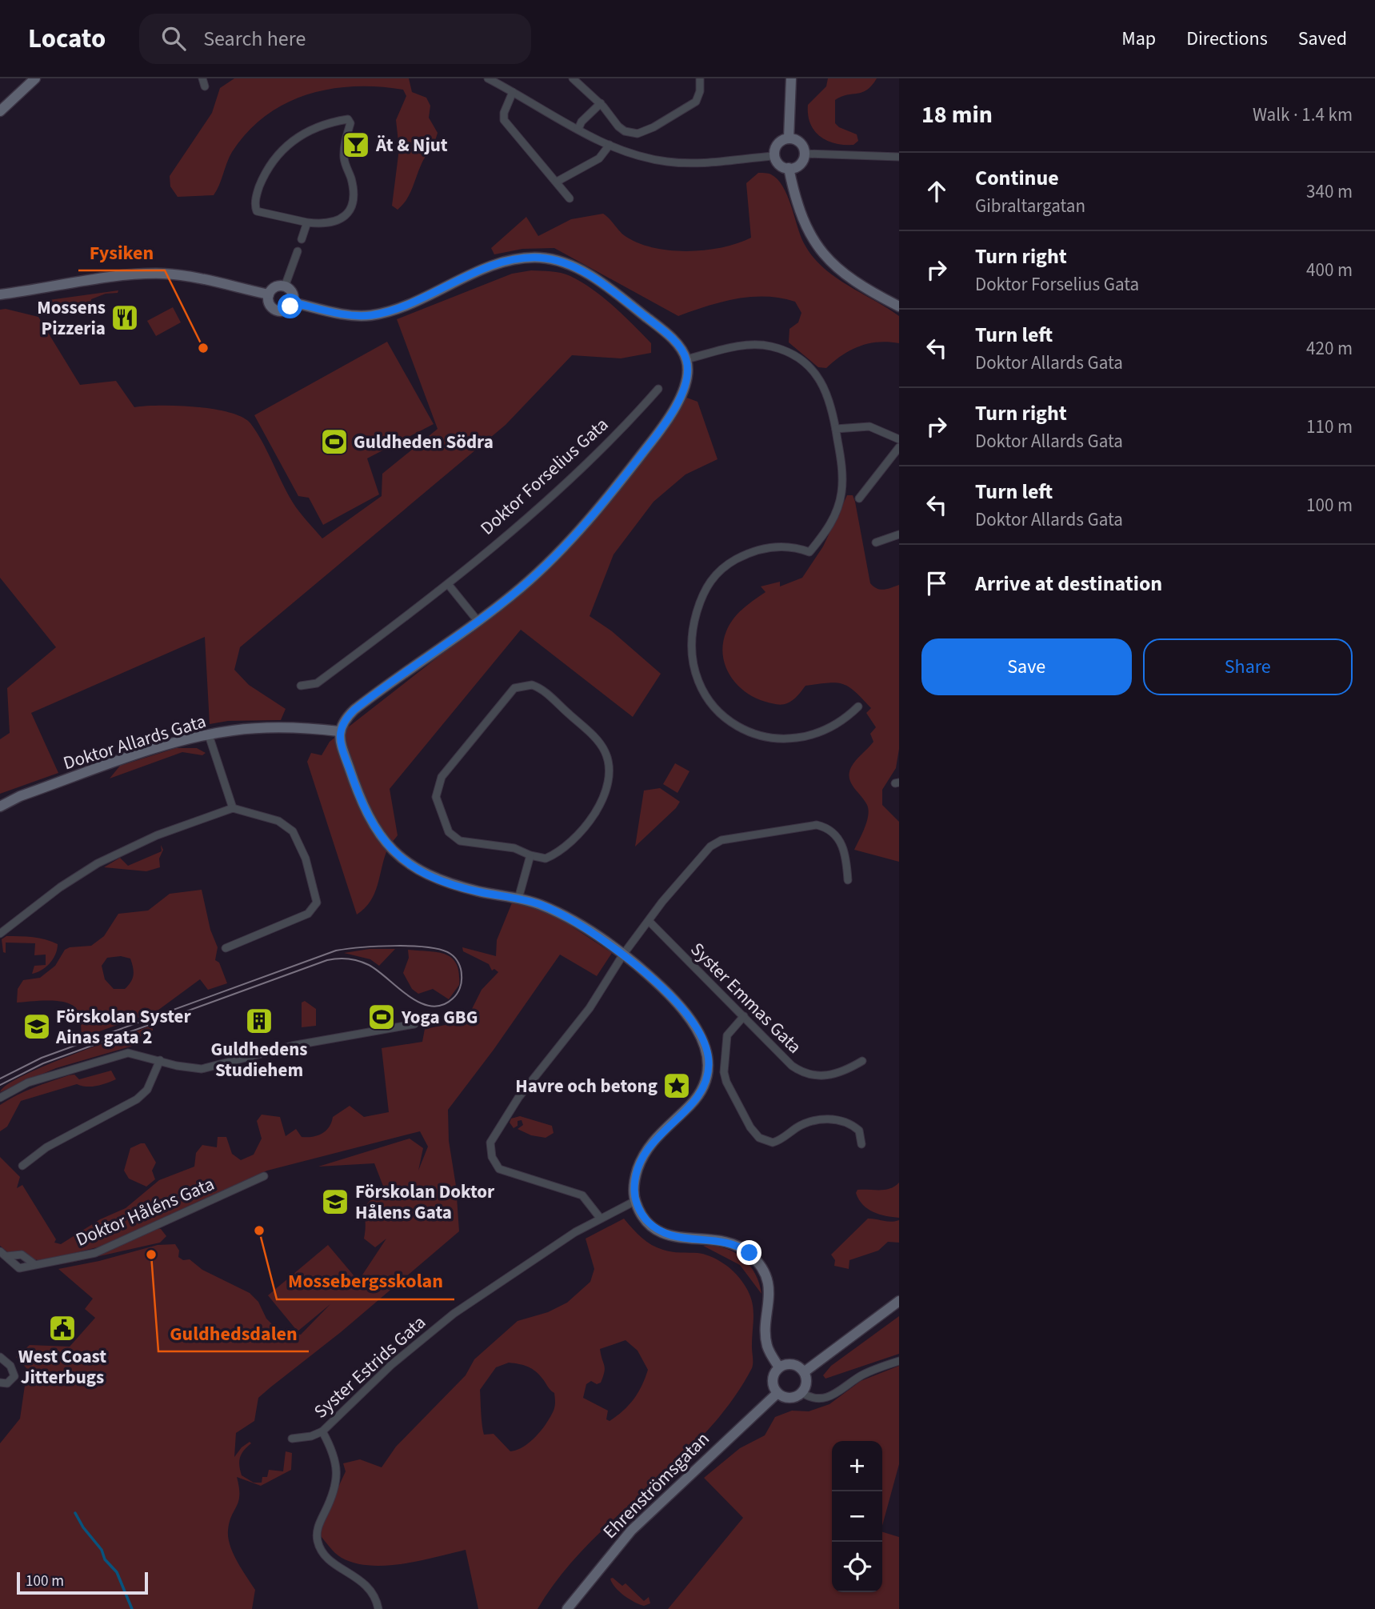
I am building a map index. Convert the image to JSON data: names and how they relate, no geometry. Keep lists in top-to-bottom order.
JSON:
{
  "streets": {
    "street": [
      "Doktor Forselius Gata",
      "Doktor Allards Gata",
      "Syster Emmas Gata",
      "Doktor Håléns Gata",
      "Syster Estrids Gata",
      "Ehrenströmsgatan"
    ]
  },
  "places": {
    "bar": ["Ät & Njut"],
    "restaurant": ["Mossens Pizzeria"],
    "other": ["Fysiken", "Mossebergsskolan", "Guldhedsdalen"],
    "sports": ["Guldheden Södra", "Yoga GBG"],
    "building": ["Guldhedens Studiehem"],
    "school or university": ["Förskolan Syster Ainas gata 2", "Förskolan Doktor Hålens Gata"],
    "place": ["Havre och betong"],
    "public building": ["West Coast Jitterbugs"]
  },
  "scale_bar": "100 m",
  "page": {
    "header": "Locato",
    "search": "Search here",
    "nav": ["Map", "Directions", "Saved"],
    "heading": ["18 min", "Walk · 1.4 km"],
    "list": [
      ["Continue", "Gibraltargatan", "340 m"],
      ["Turn right", "Doktor Forselius Gata", "400 m"],
      ["Turn left", "Doktor Allards Gata", "420 m"],
      ["Turn right", "Doktor Allards Gata", "110 m"],
      ["Turn left", "Doktor Allards Gata", "100 m"],
      "Arrive at destination"
    ],
    "buttons": ["Save", "Share"],
    "map_buttons": ["+", "−"],
    "scale": "100 m"
  }
}
